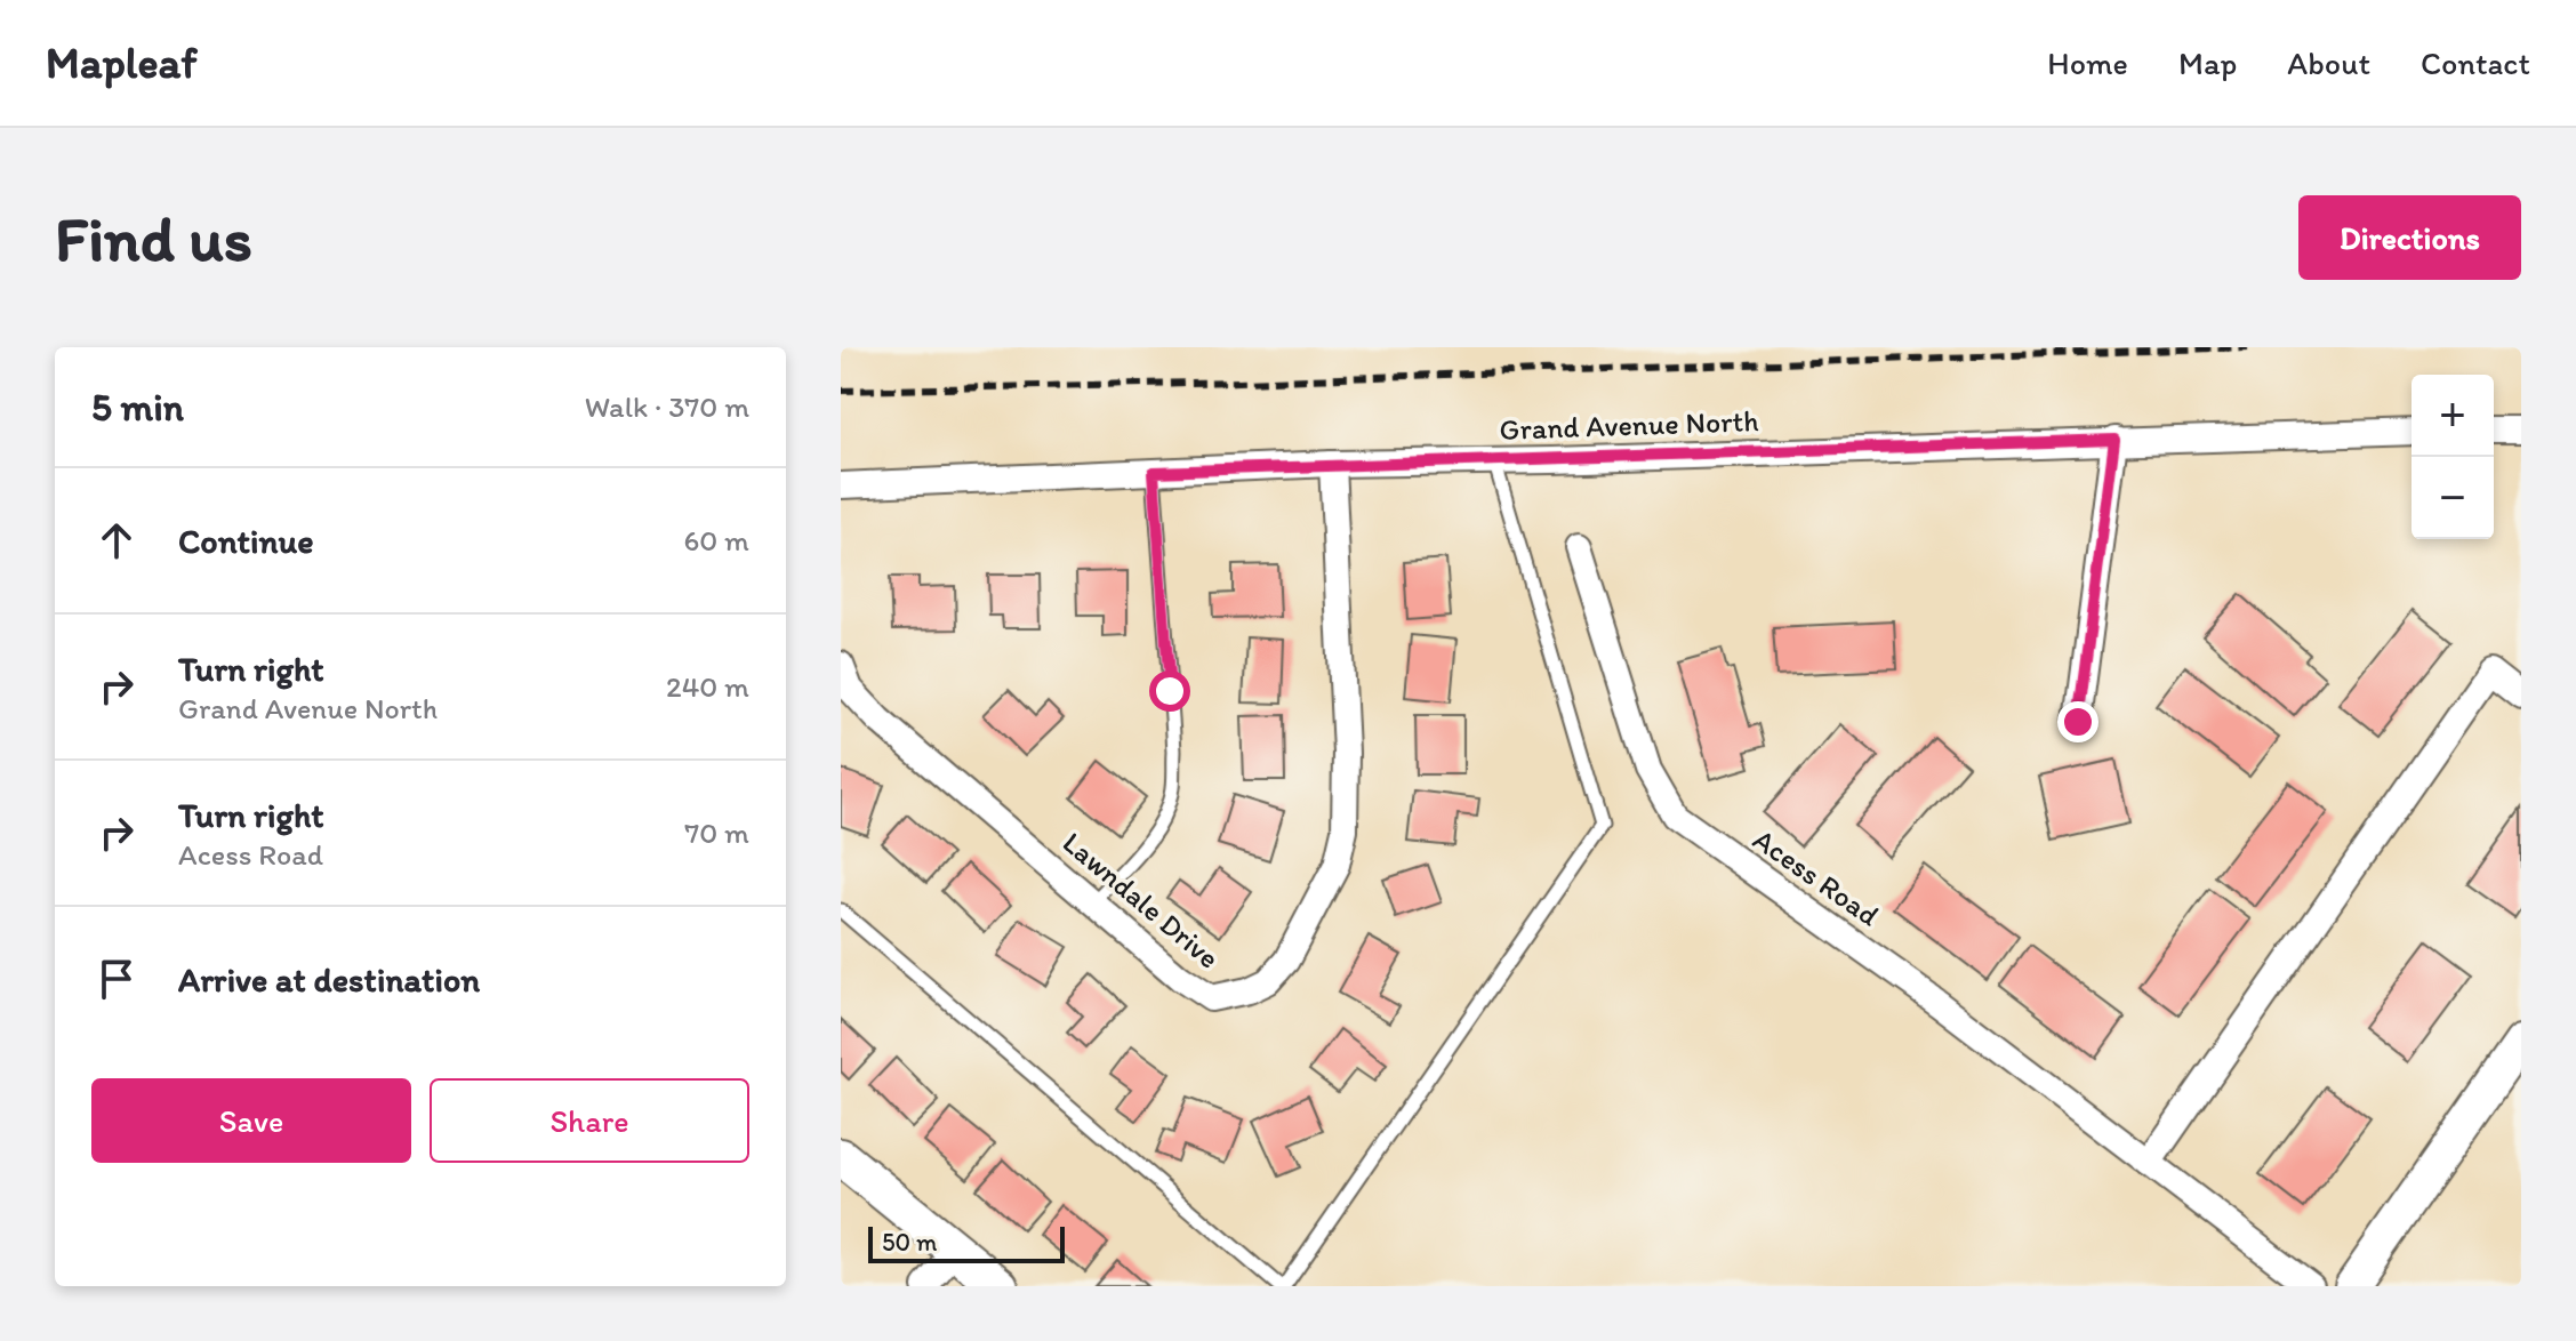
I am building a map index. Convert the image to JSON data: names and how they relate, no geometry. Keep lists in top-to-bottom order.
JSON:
{
  "streets": {
    "street": ["Grand Avenue North", "Acess Road", "Lawndale Drive"]
  },
  "crossings": [
    ["Grand Avenue North", "Lawndale Drive"]
  ],
  "scale_bar": "50 m",
  "page": {
    "header": "Mapleaf",
    "nav": [
      "Home",
      "Map",
      "About",
      "Contact"
    ],
    "buttons": [
      "Directions",
      ["Save", "Share"]
    ],
    "title": "Find us",
    "heading": ["5 min", "Walk · 370 m"],
    "map_buttons": ["+", "−"],
    "list": [
      ["Continue", "60 m"],
      ["Turn right", "Grand Avenue North", "240 m"],
      ["Turn right", "Acess Road", "70 m"],
      "Arrive at destination"
    ],
    "scale": "50 m"
  }
}
